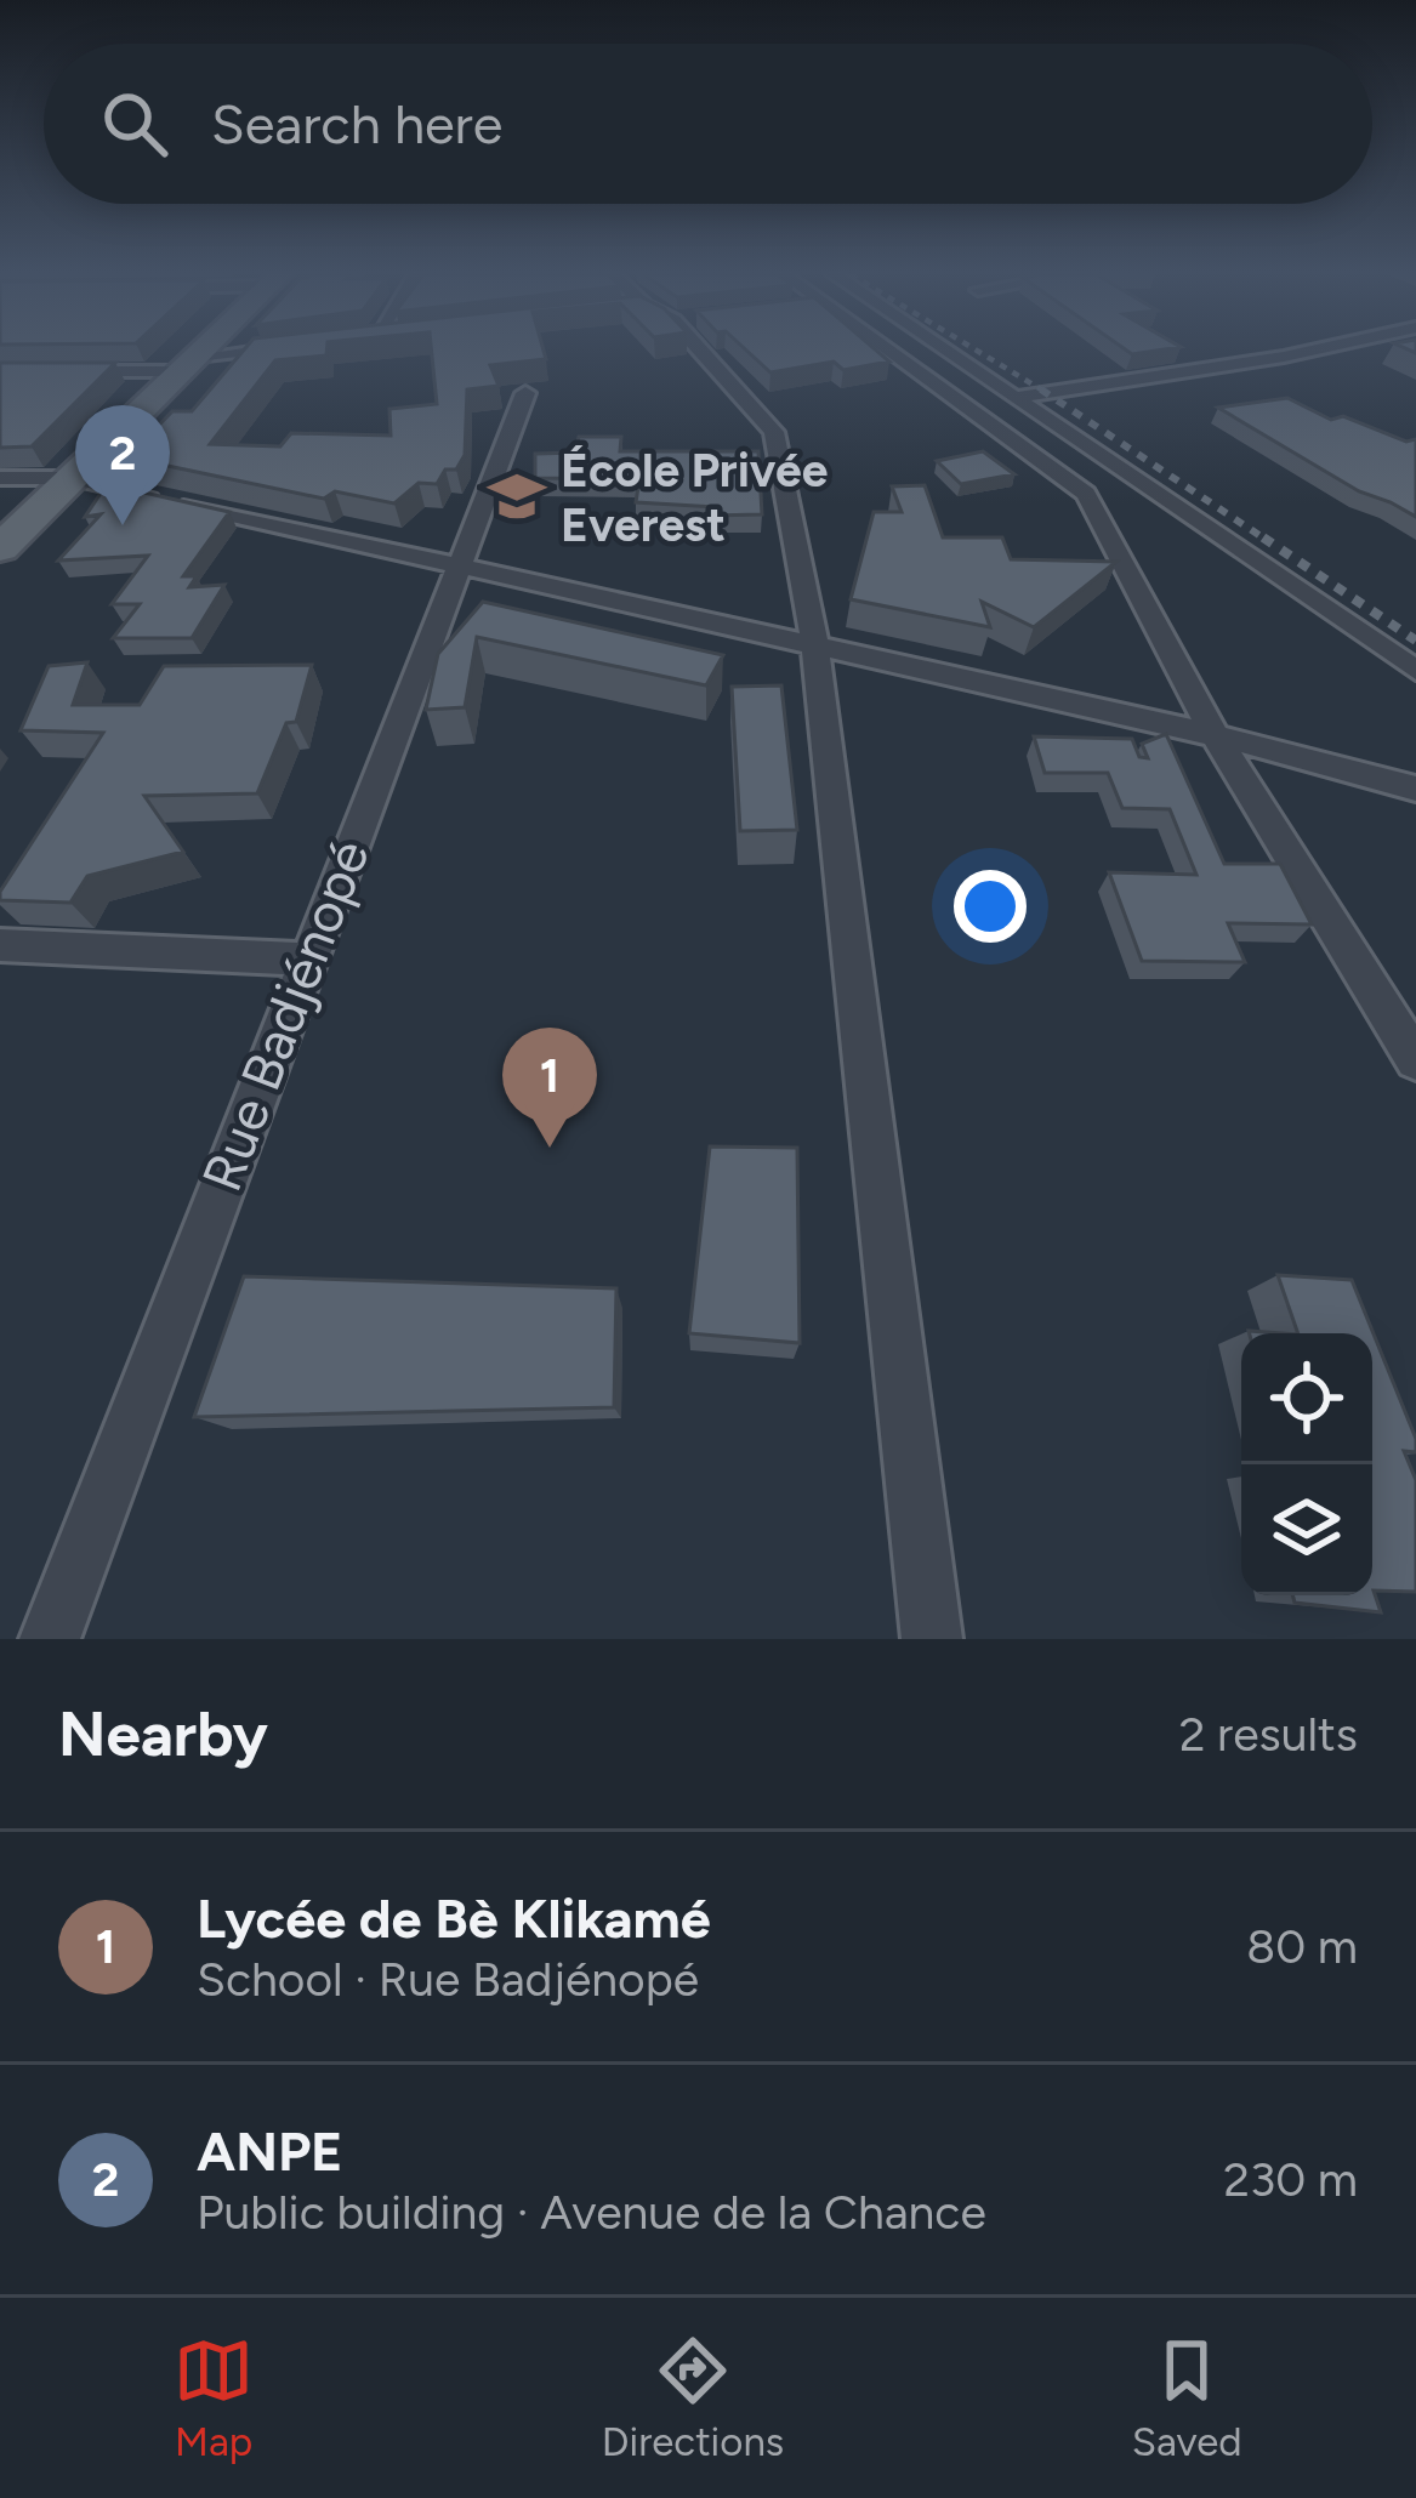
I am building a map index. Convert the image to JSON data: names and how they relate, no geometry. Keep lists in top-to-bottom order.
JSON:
{
  "streets": {
    "street": ["Rue Badjénopé"]
  },
  "places": {
    "school or university": ["École Privée Everest"]
  },
  "page": {
    "search": "Search here",
    "pins": ["2", "1"],
    "heading": ["Nearby", "2 results"],
    "list": [
      {
        "mark": "1",
        "name": "Lycée de Bè Klikamé",
        "note": "School · Rue Badjénopé",
        "value": "80 m"
      },
      {
        "mark": "2",
        "name": "ANPE",
        "note": "Public building · Avenue de la Chance",
        "value": "230 m"
      }
    ],
    "nav": ["Map", "Directions", "Saved"]
  }
}
